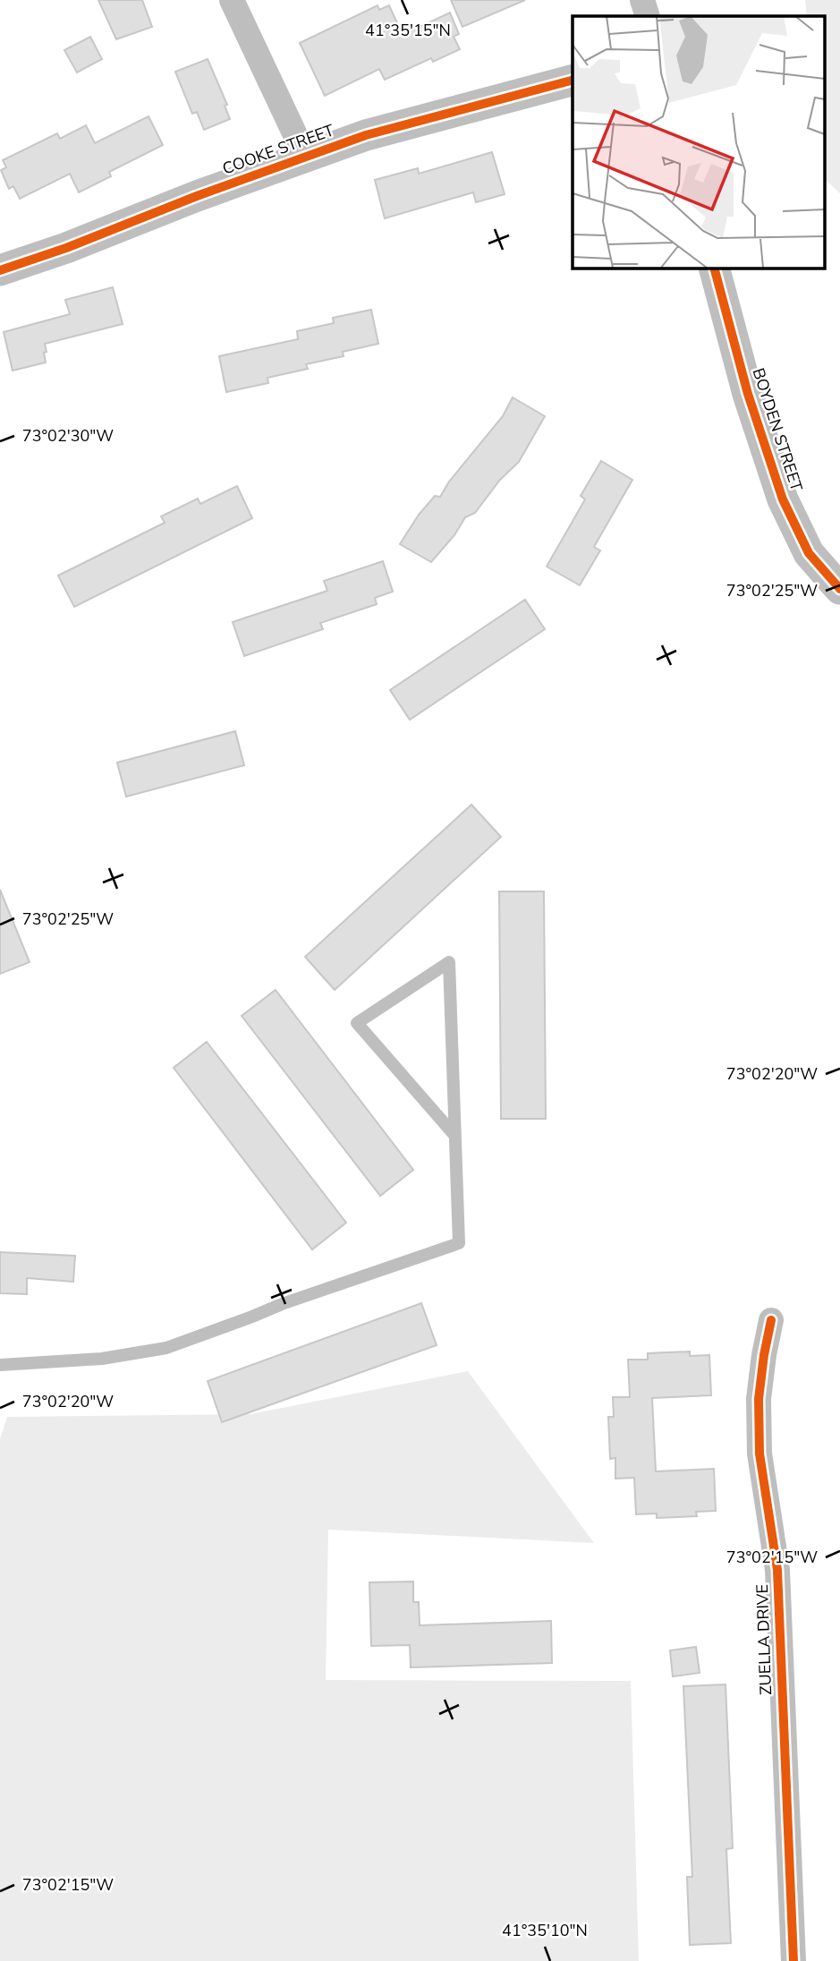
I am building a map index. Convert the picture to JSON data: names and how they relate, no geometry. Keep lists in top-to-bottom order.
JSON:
{
  "streets": {
    "street": ["COOKE STREET", "BOYDEN STREET", "ZUELLA DRIVE"]
  },
  "coordinates": [
    "41°35'15\"N",
    "73°02'30\"W",
    "73°02'25\"W",
    "73°02'20\"W",
    "73°02'15\"W",
    "41°35'10\"N"
  ]
}
